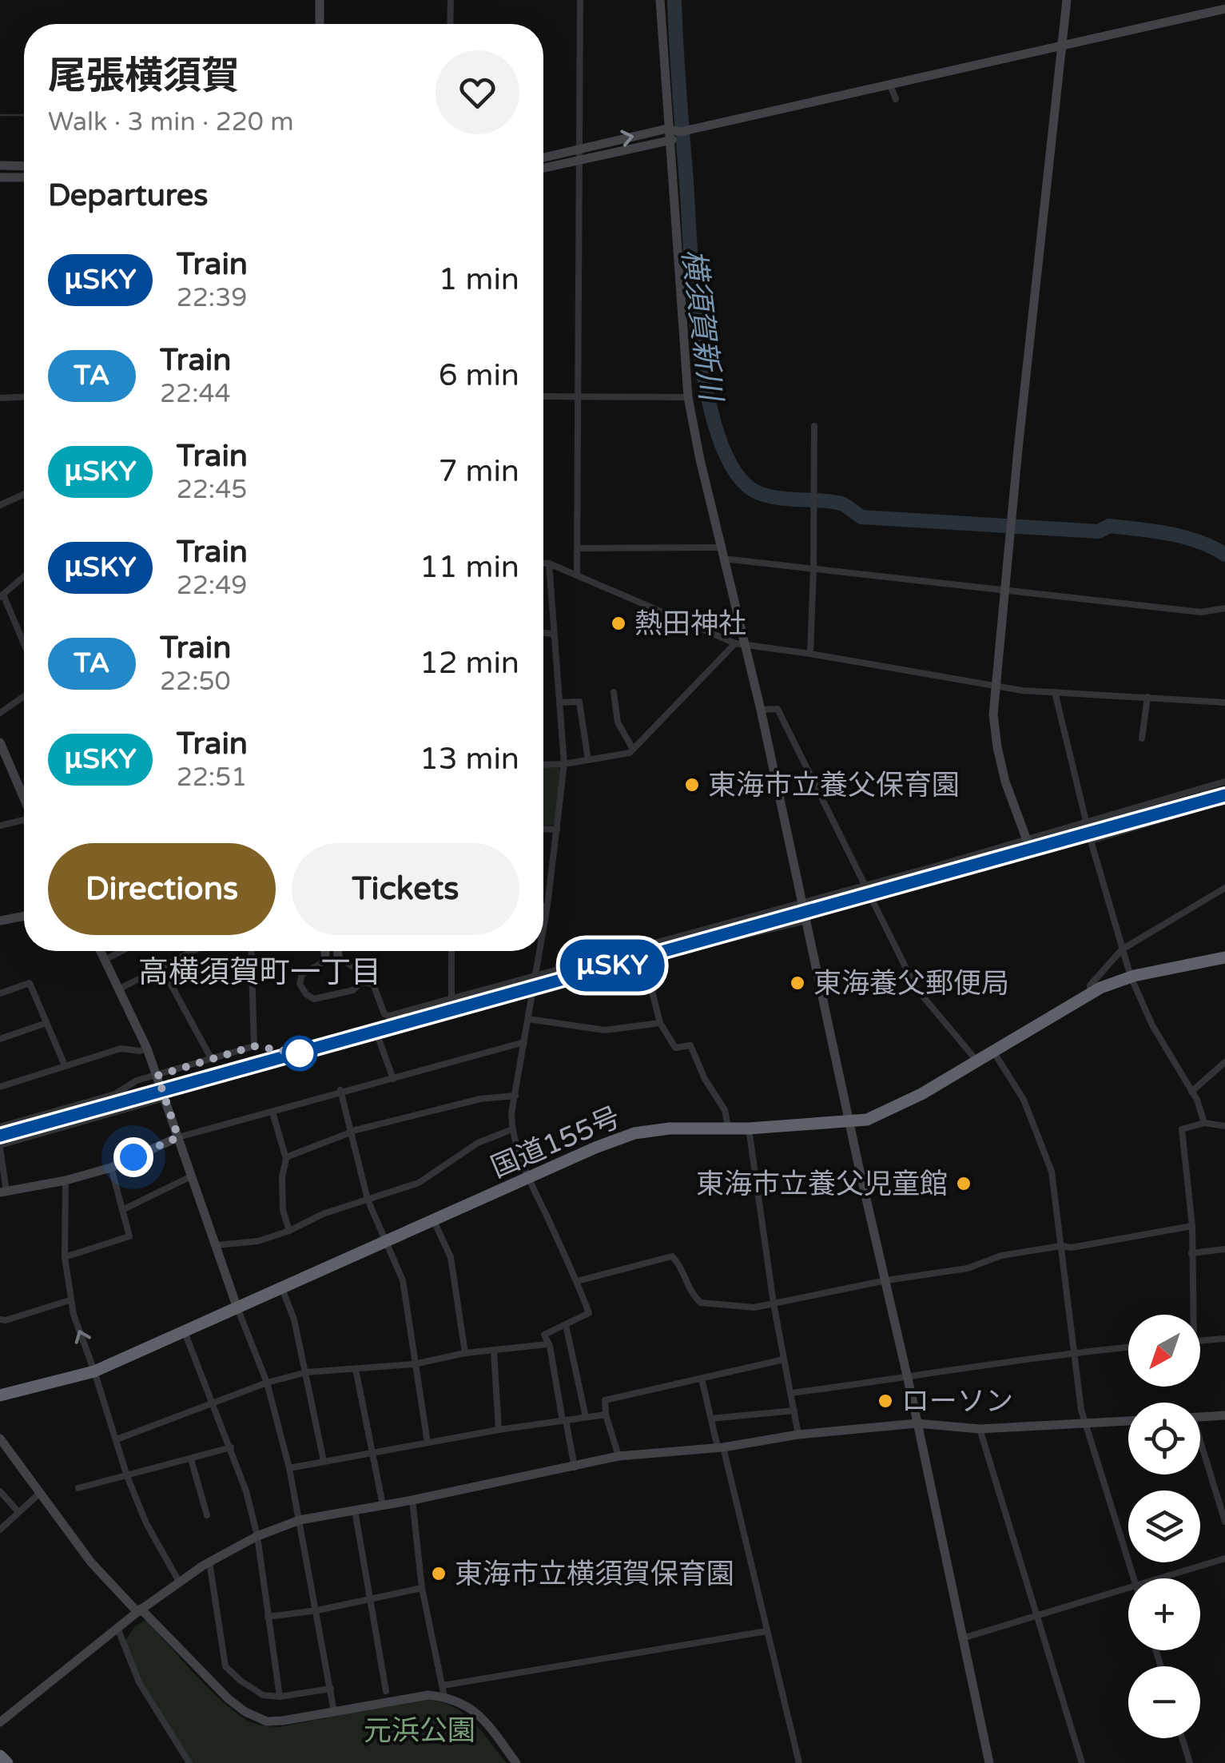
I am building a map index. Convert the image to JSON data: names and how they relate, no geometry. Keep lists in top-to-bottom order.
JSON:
{
  "streets": {
    "highway": ["国道155号"]
  },
  "districts": ["高横須賀町一丁目"],
  "water": ["横須賀新川"],
  "parks": ["元浜公園"],
  "places": [
    "熱田神社",
    "東海市立養父保育園",
    "東海養父郵便局",
    "東海市立養父児童館",
    "ローソン",
    "東海市立横須賀保育園"
  ],
  "north": "bottom left",
  "page": {
    "on_map": "μSKY",
    "heading": [
      ["尾張横須賀", "Walk · 3 min · 220 m"],
      "Departures"
    ],
    "list": [
      {
        "mark": "μSKY",
        "name": "Train",
        "note": "22:39",
        "value": "1 min"
      },
      {
        "mark": "TA",
        "name": "Train",
        "note": "22:44",
        "value": "6 min"
      },
      {
        "mark": "μSKY",
        "name": "Train",
        "note": "22:45",
        "value": "7 min"
      },
      {
        "mark": "μSKY",
        "name": "Train",
        "note": "22:49",
        "value": "11 min"
      },
      {
        "mark": "TA",
        "name": "Train",
        "note": "22:50",
        "value": "12 min"
      },
      {
        "mark": "μSKY",
        "name": "Train",
        "note": "22:51",
        "value": "13 min"
      }
    ],
    "buttons": ["Directions", "Tickets"],
    "map_buttons": ["+", "−"]
  }
}
